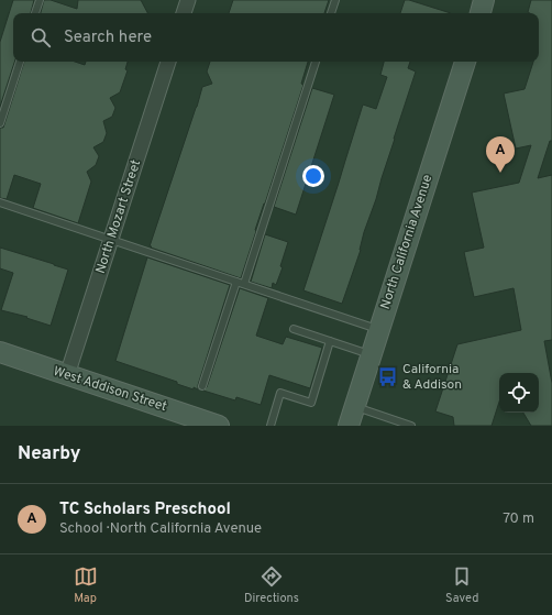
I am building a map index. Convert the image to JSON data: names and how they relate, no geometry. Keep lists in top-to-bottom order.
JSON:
{
  "streets": {
    "street": ["North Mozart Street", "North California Avenue", "West Addison Street"]
  },
  "crossings": [
    ["North Mozart Street", "West Addison Street"]
  ],
  "places": {
    "bus stop": ["California & Addison"]
  },
  "page": {
    "search": "Search here",
    "pins": "A",
    "heading": "Nearby",
    "list": [
      {
        "mark": "A",
        "name": "TC Scholars Preschool",
        "note": "School · North California Avenue",
        "value": "70 m"
      }
    ],
    "nav": ["Map", "Directions", "Saved"]
  }
}
